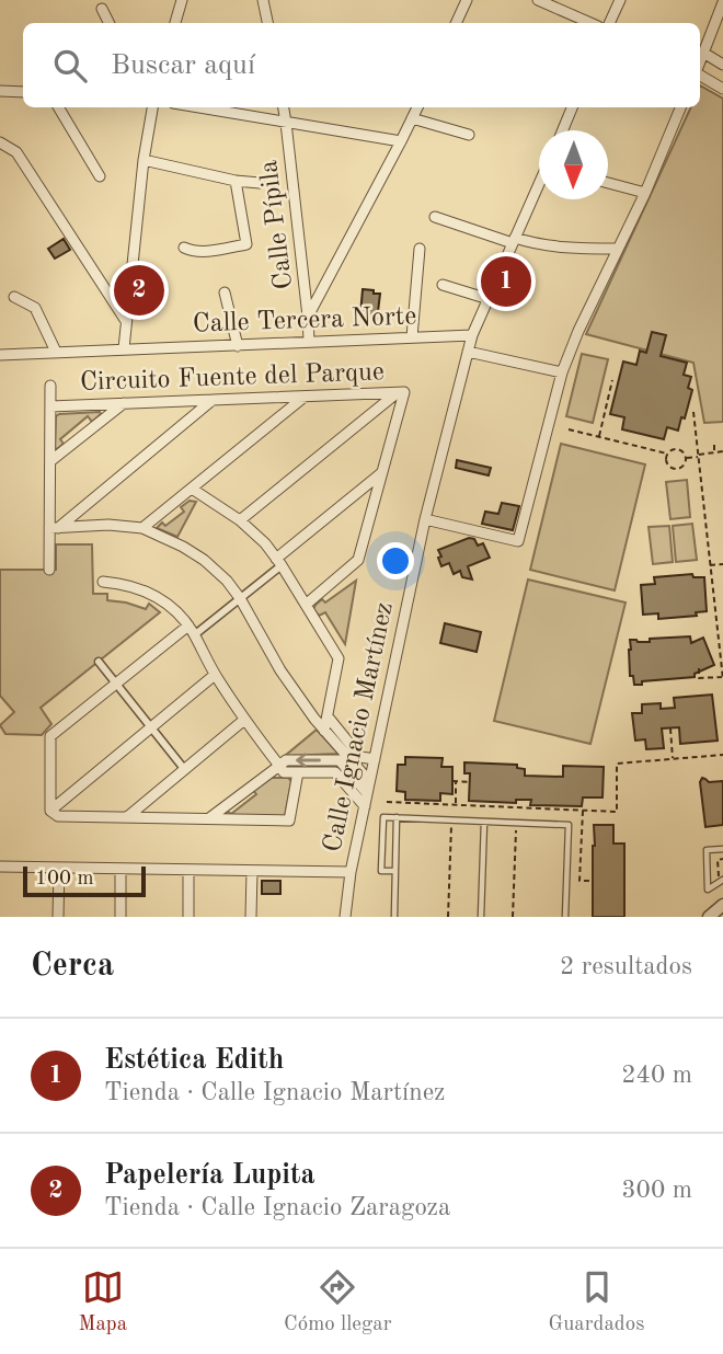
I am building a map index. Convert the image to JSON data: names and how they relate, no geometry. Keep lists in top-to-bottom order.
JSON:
{
  "streets": {
    "street": [
      "Calle Pípila",
      "Calle Tercera Norte",
      "Circuito Fuente del Parque",
      "Calle Ignacio Martínez"
    ]
  },
  "crossings": [
    ["Calle Pípila", "Calle Tercera Norte"],
    ["Calle Tercera Norte", "Calle Ignacio Martínez"]
  ],
  "scale_bar": "100 m",
  "north": "bottom",
  "page": {
    "search": "Buscar aquí",
    "pins": ["1", "2"],
    "scale": "100 m",
    "heading": ["Cerca", "2 resultados"],
    "list": [
      {
        "mark": "1",
        "name": "Estética Edith",
        "note": "Tienda · Calle Ignacio Martínez",
        "value": "240 m"
      },
      {
        "mark": "2",
        "name": "Papelería Lupita",
        "note": "Tienda · Calle Ignacio Zaragoza",
        "value": "300 m"
      }
    ],
    "nav": ["Mapa", "Cómo llegar", "Guardados"]
  }
}
